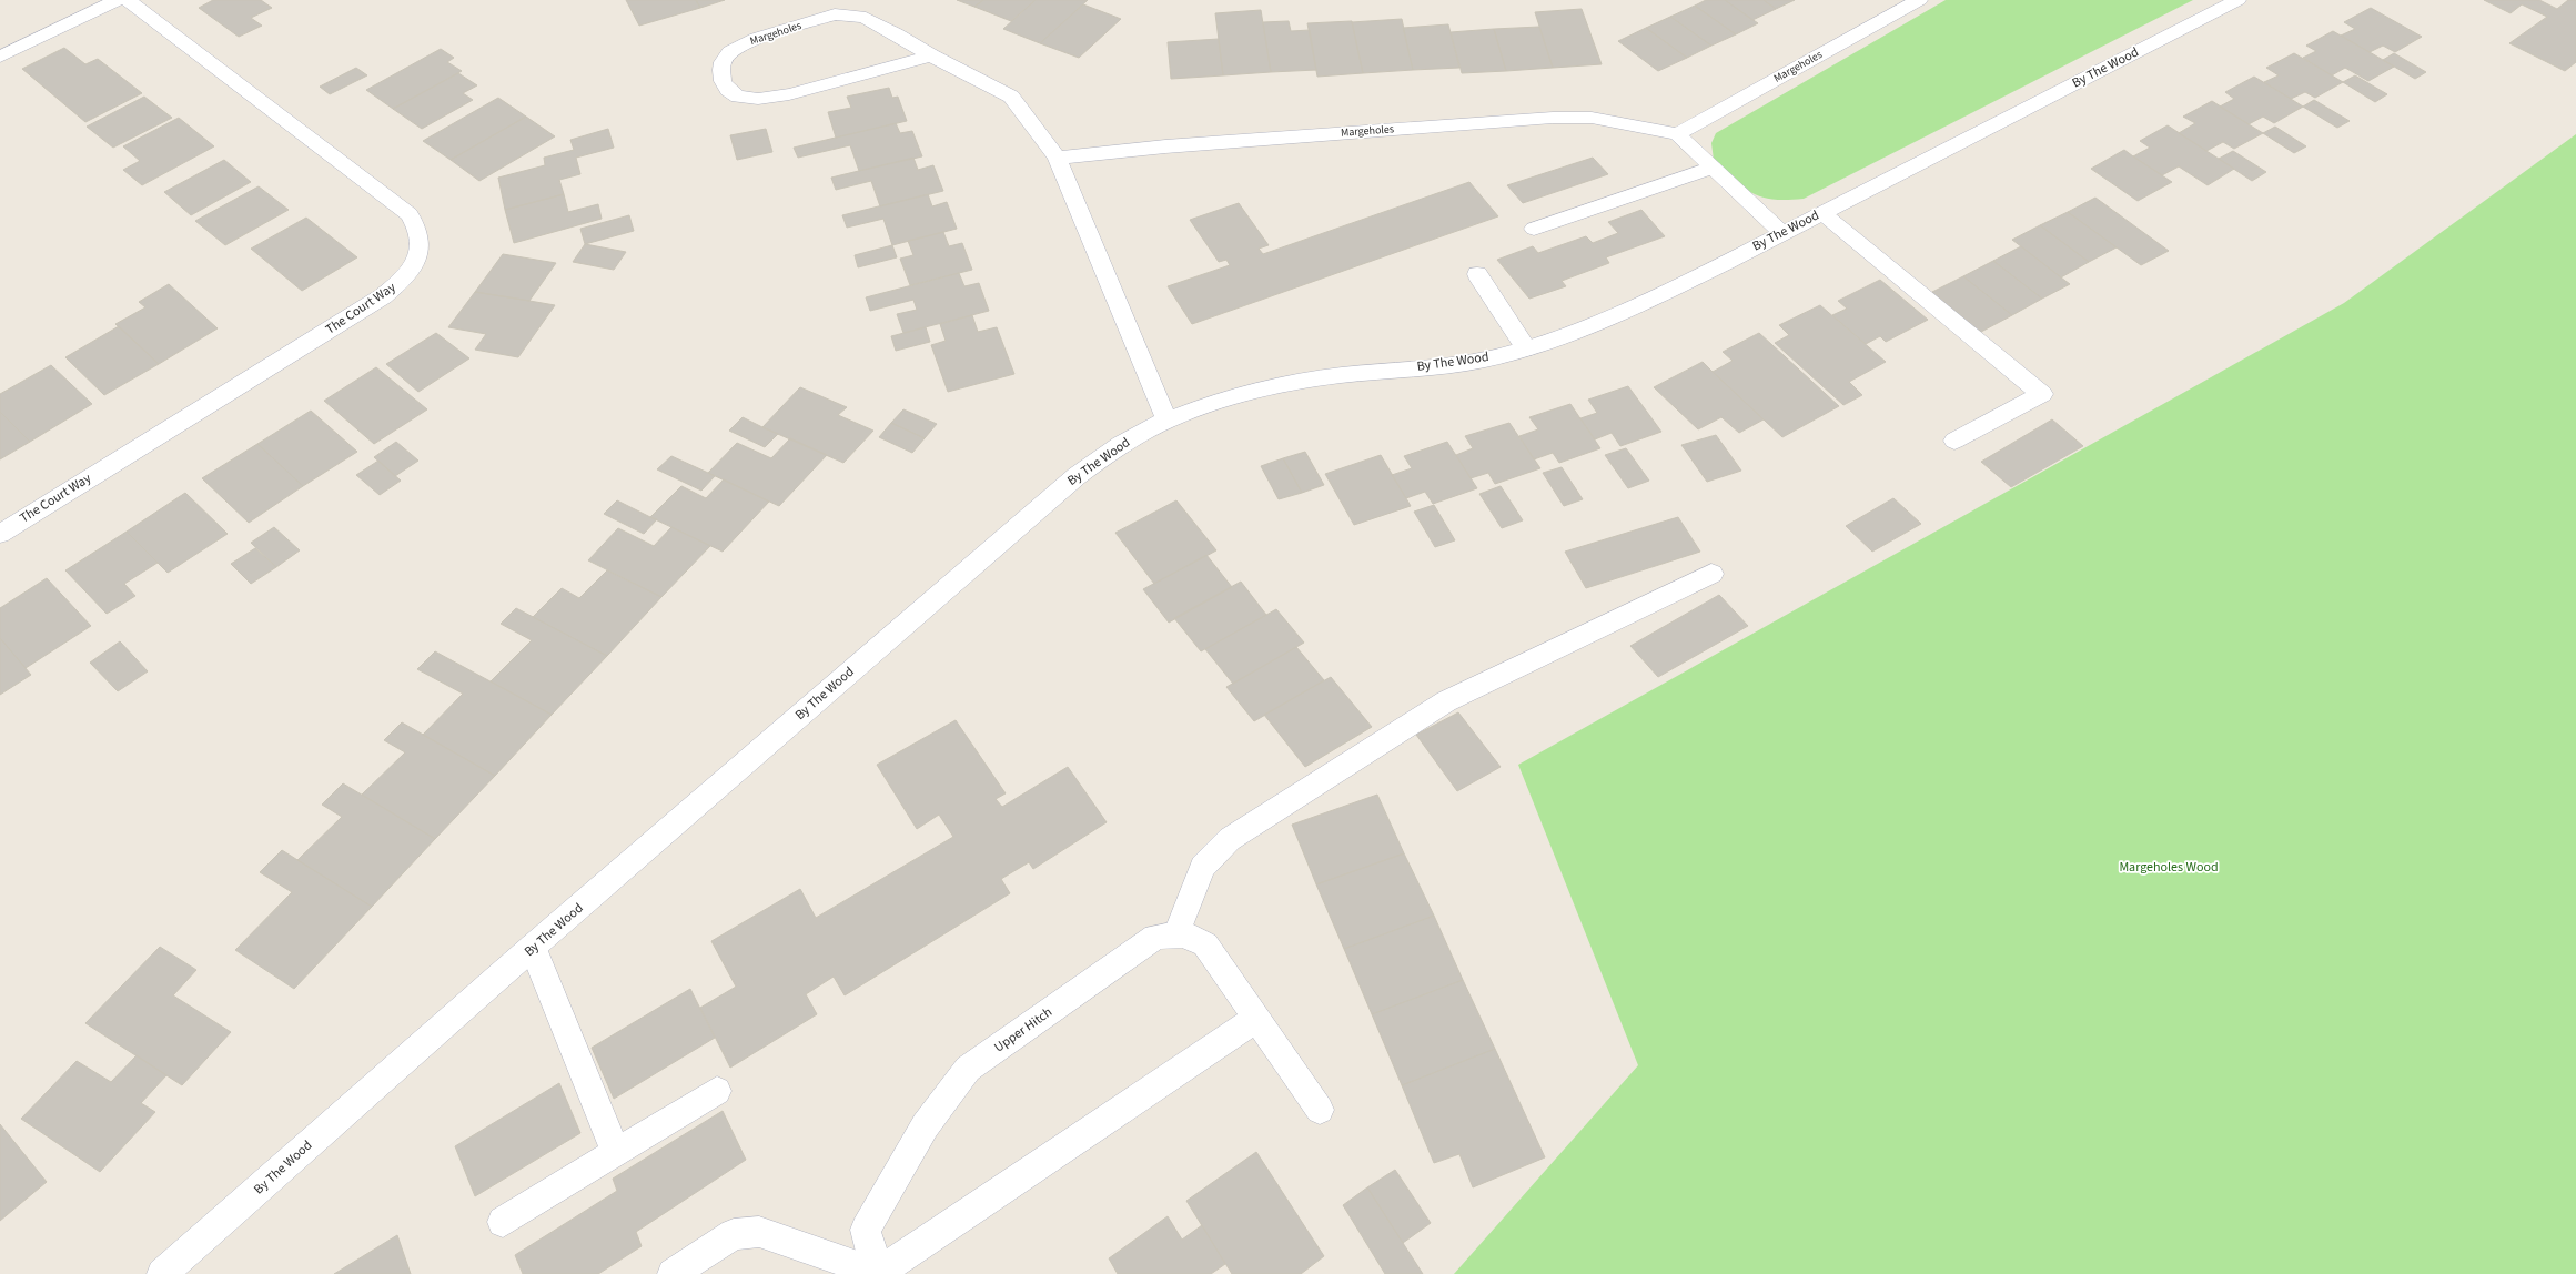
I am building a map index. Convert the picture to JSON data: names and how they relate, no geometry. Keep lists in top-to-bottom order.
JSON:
{
  "streets": {
    "street": [
      "Margeholes",
      "By The Wood",
      "The Court Way",
      "Upper Hitch"
    ]
  },
  "crossings": [
    ["Margeholes", "By The Wood"]
  ],
  "parks": ["Margeholes Wood"]
}
